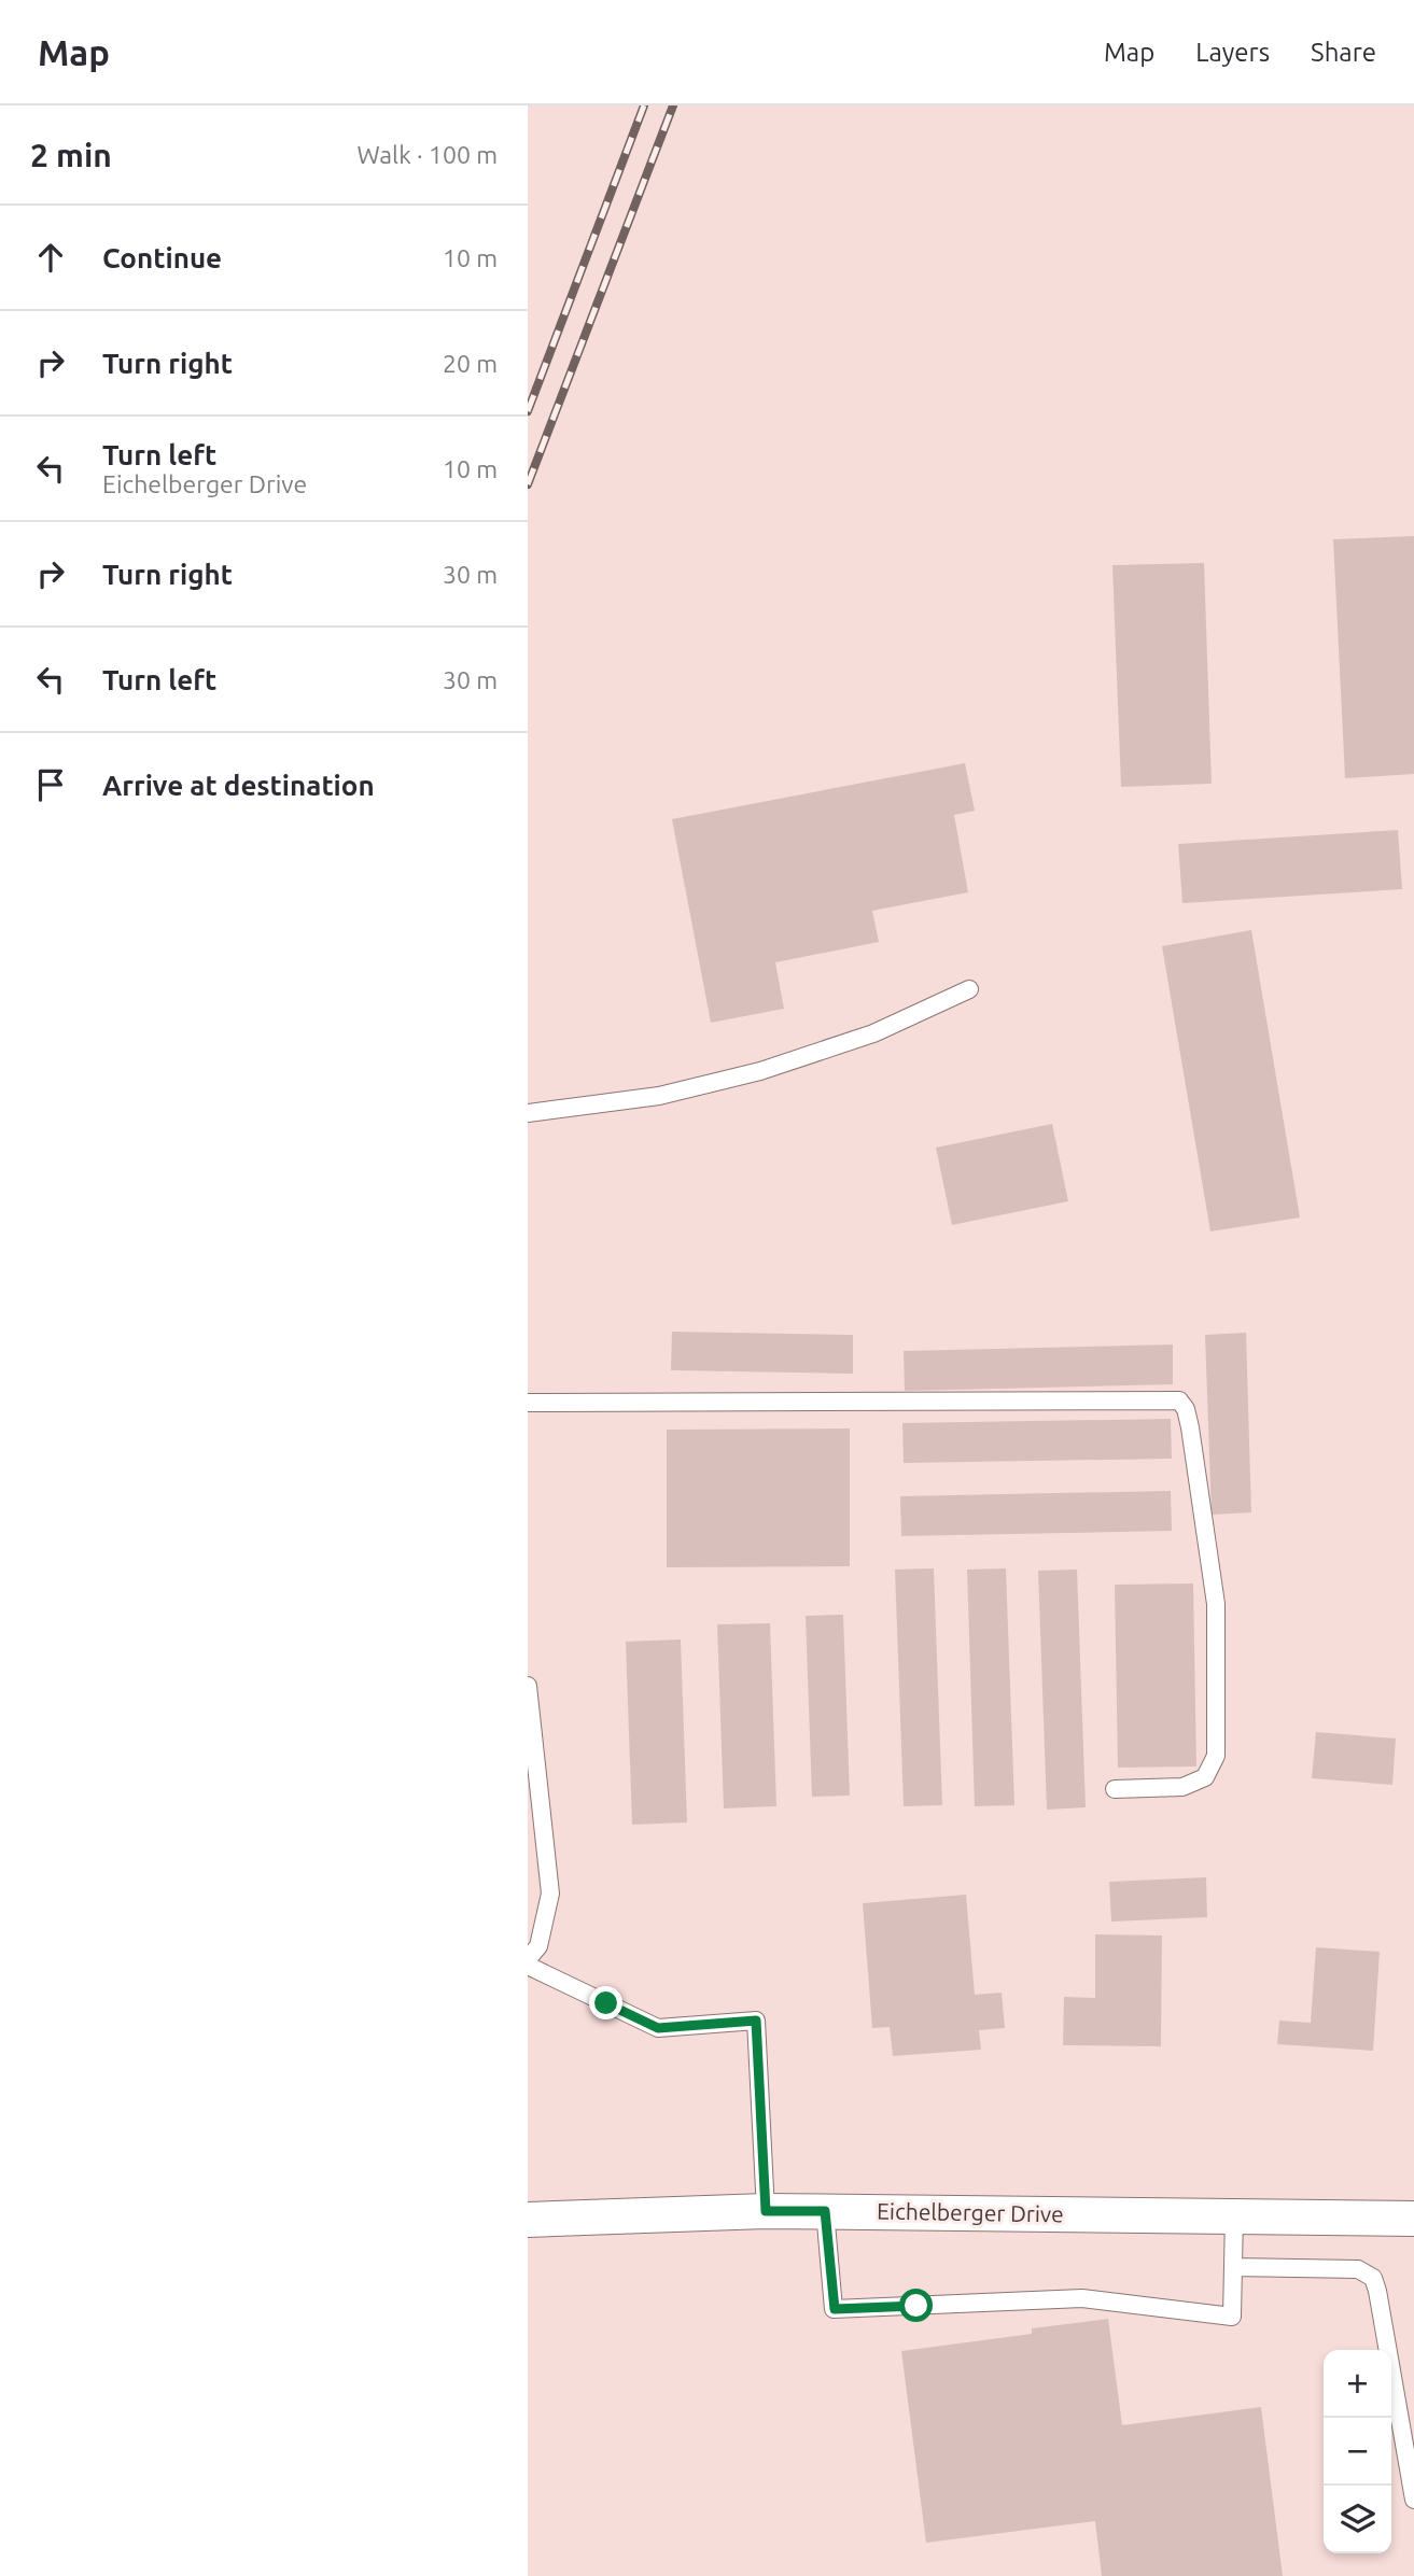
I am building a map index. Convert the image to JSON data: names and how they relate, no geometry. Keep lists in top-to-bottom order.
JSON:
{
  "streets": {
    "street": ["Eichelberger Drive"]
  },
  "page": {
    "header": "Map",
    "nav": ["Map", "Layers", "Share"],
    "heading": ["2 min", "Walk · 100 m"],
    "list": [
      ["Continue", "10 m"],
      ["Turn right", "20 m"],
      ["Turn left", "Eichelberger Drive", "10 m"],
      ["Turn right", "30 m"],
      ["Turn left", "30 m"],
      "Arrive at destination"
    ],
    "map_buttons": ["+", "−"]
  }
}
